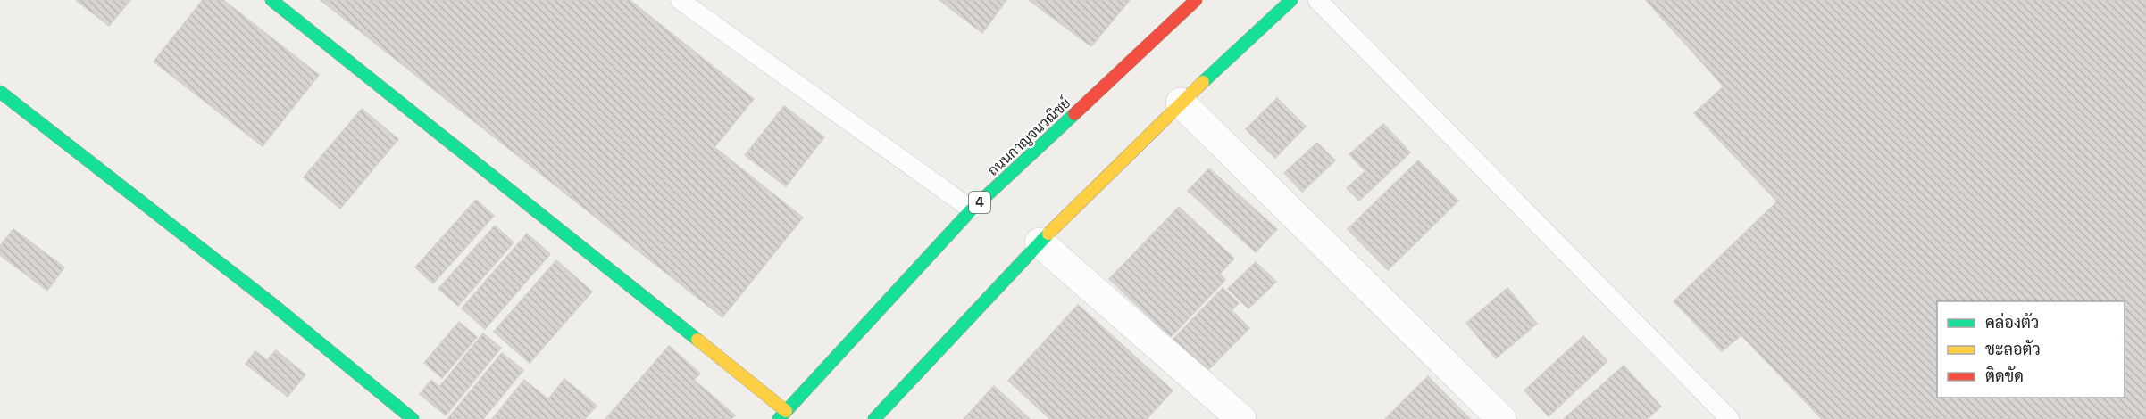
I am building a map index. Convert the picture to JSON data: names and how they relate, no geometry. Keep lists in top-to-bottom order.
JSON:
{
  "streets": {
    "main road": ["ถนนกาญจนวณิชย์", "4"]
  },
  "legend": ["คล่องตัว", "ชะลอตัว", "ติดขัด"]
}
